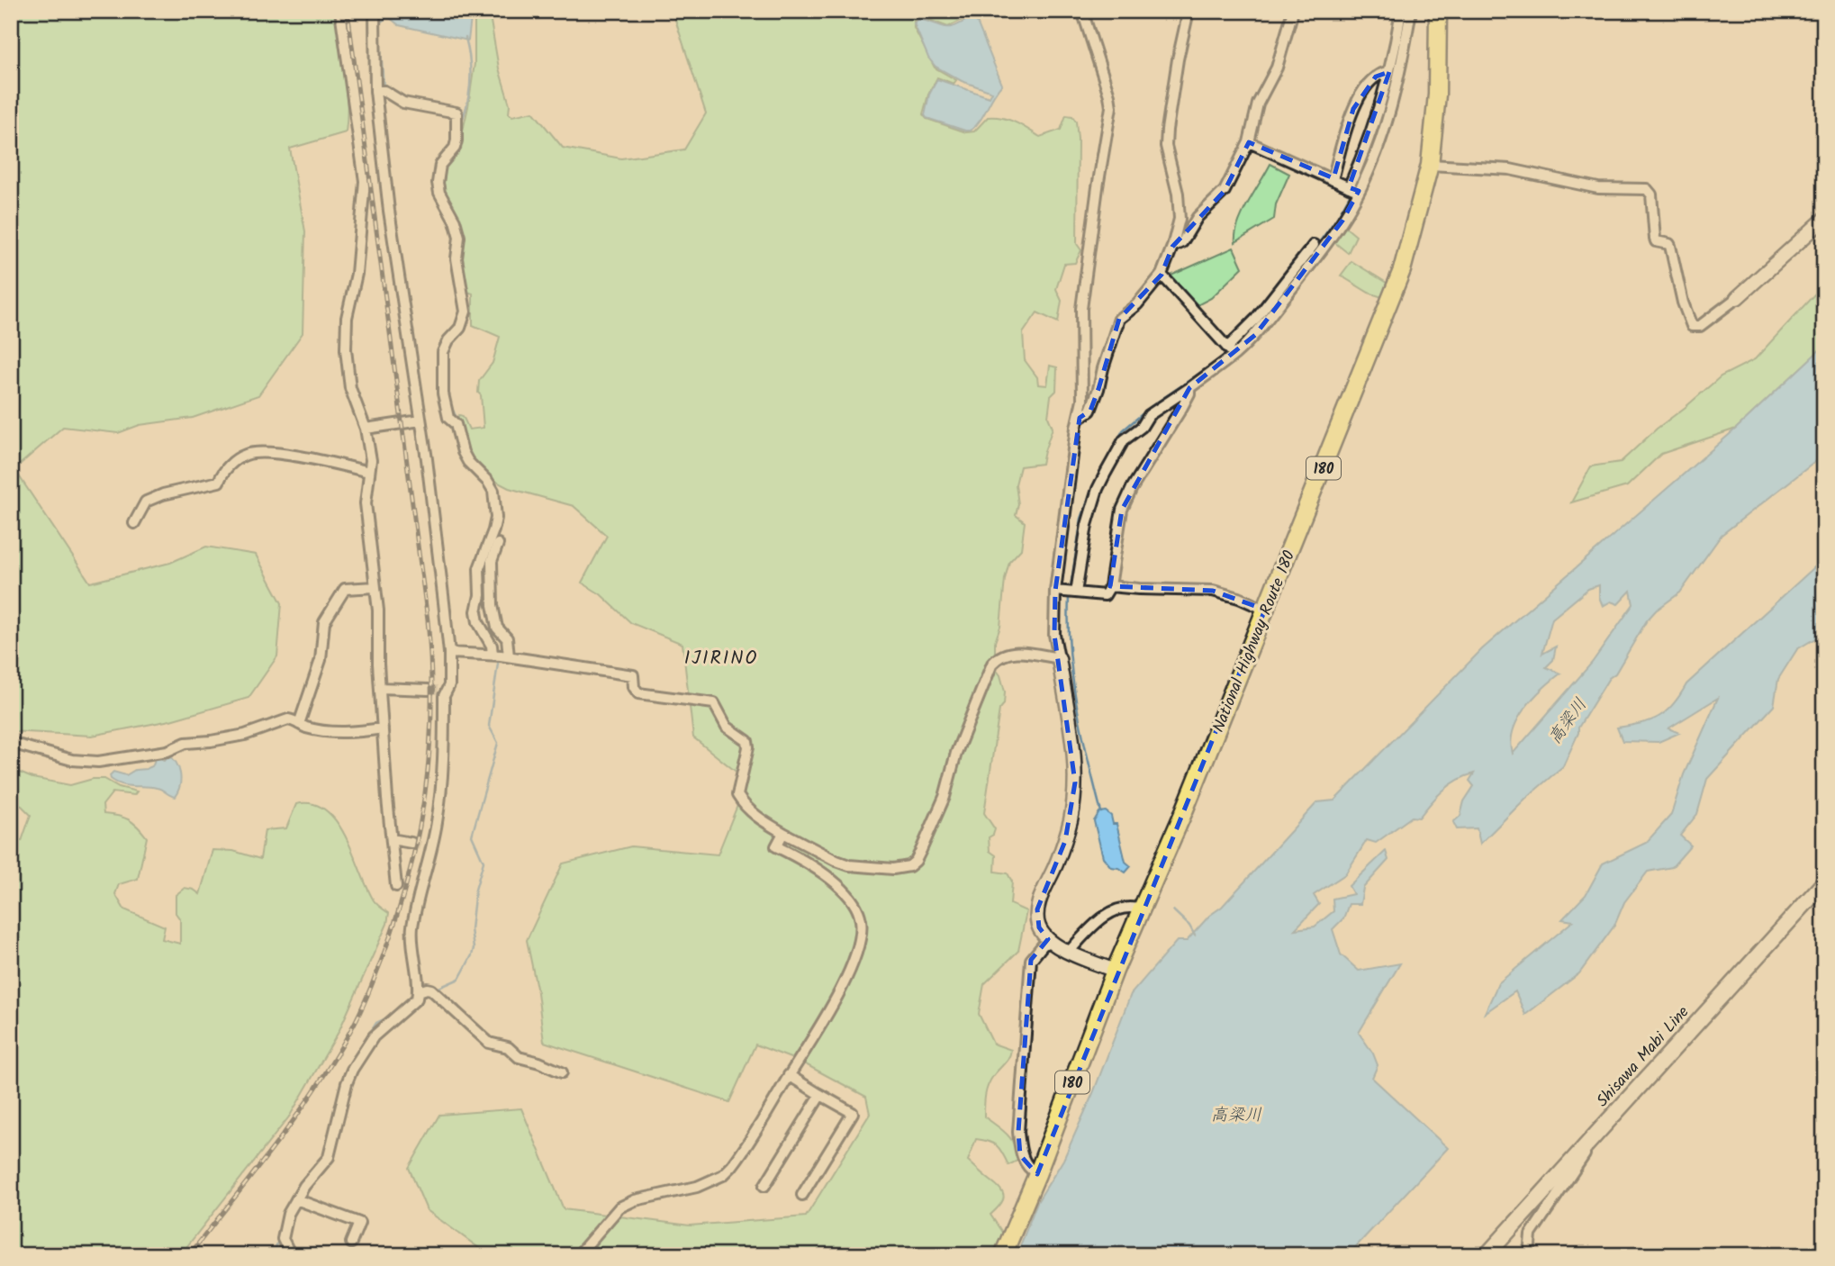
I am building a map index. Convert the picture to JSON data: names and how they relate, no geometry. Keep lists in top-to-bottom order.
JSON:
{
  "streets": {
    "highway": ["180", "National Highway Route 180"],
    "main road": ["Shisawa Mabi Line"]
  },
  "districts": ["IJIRINO"],
  "water": ["高梁川"]
}
